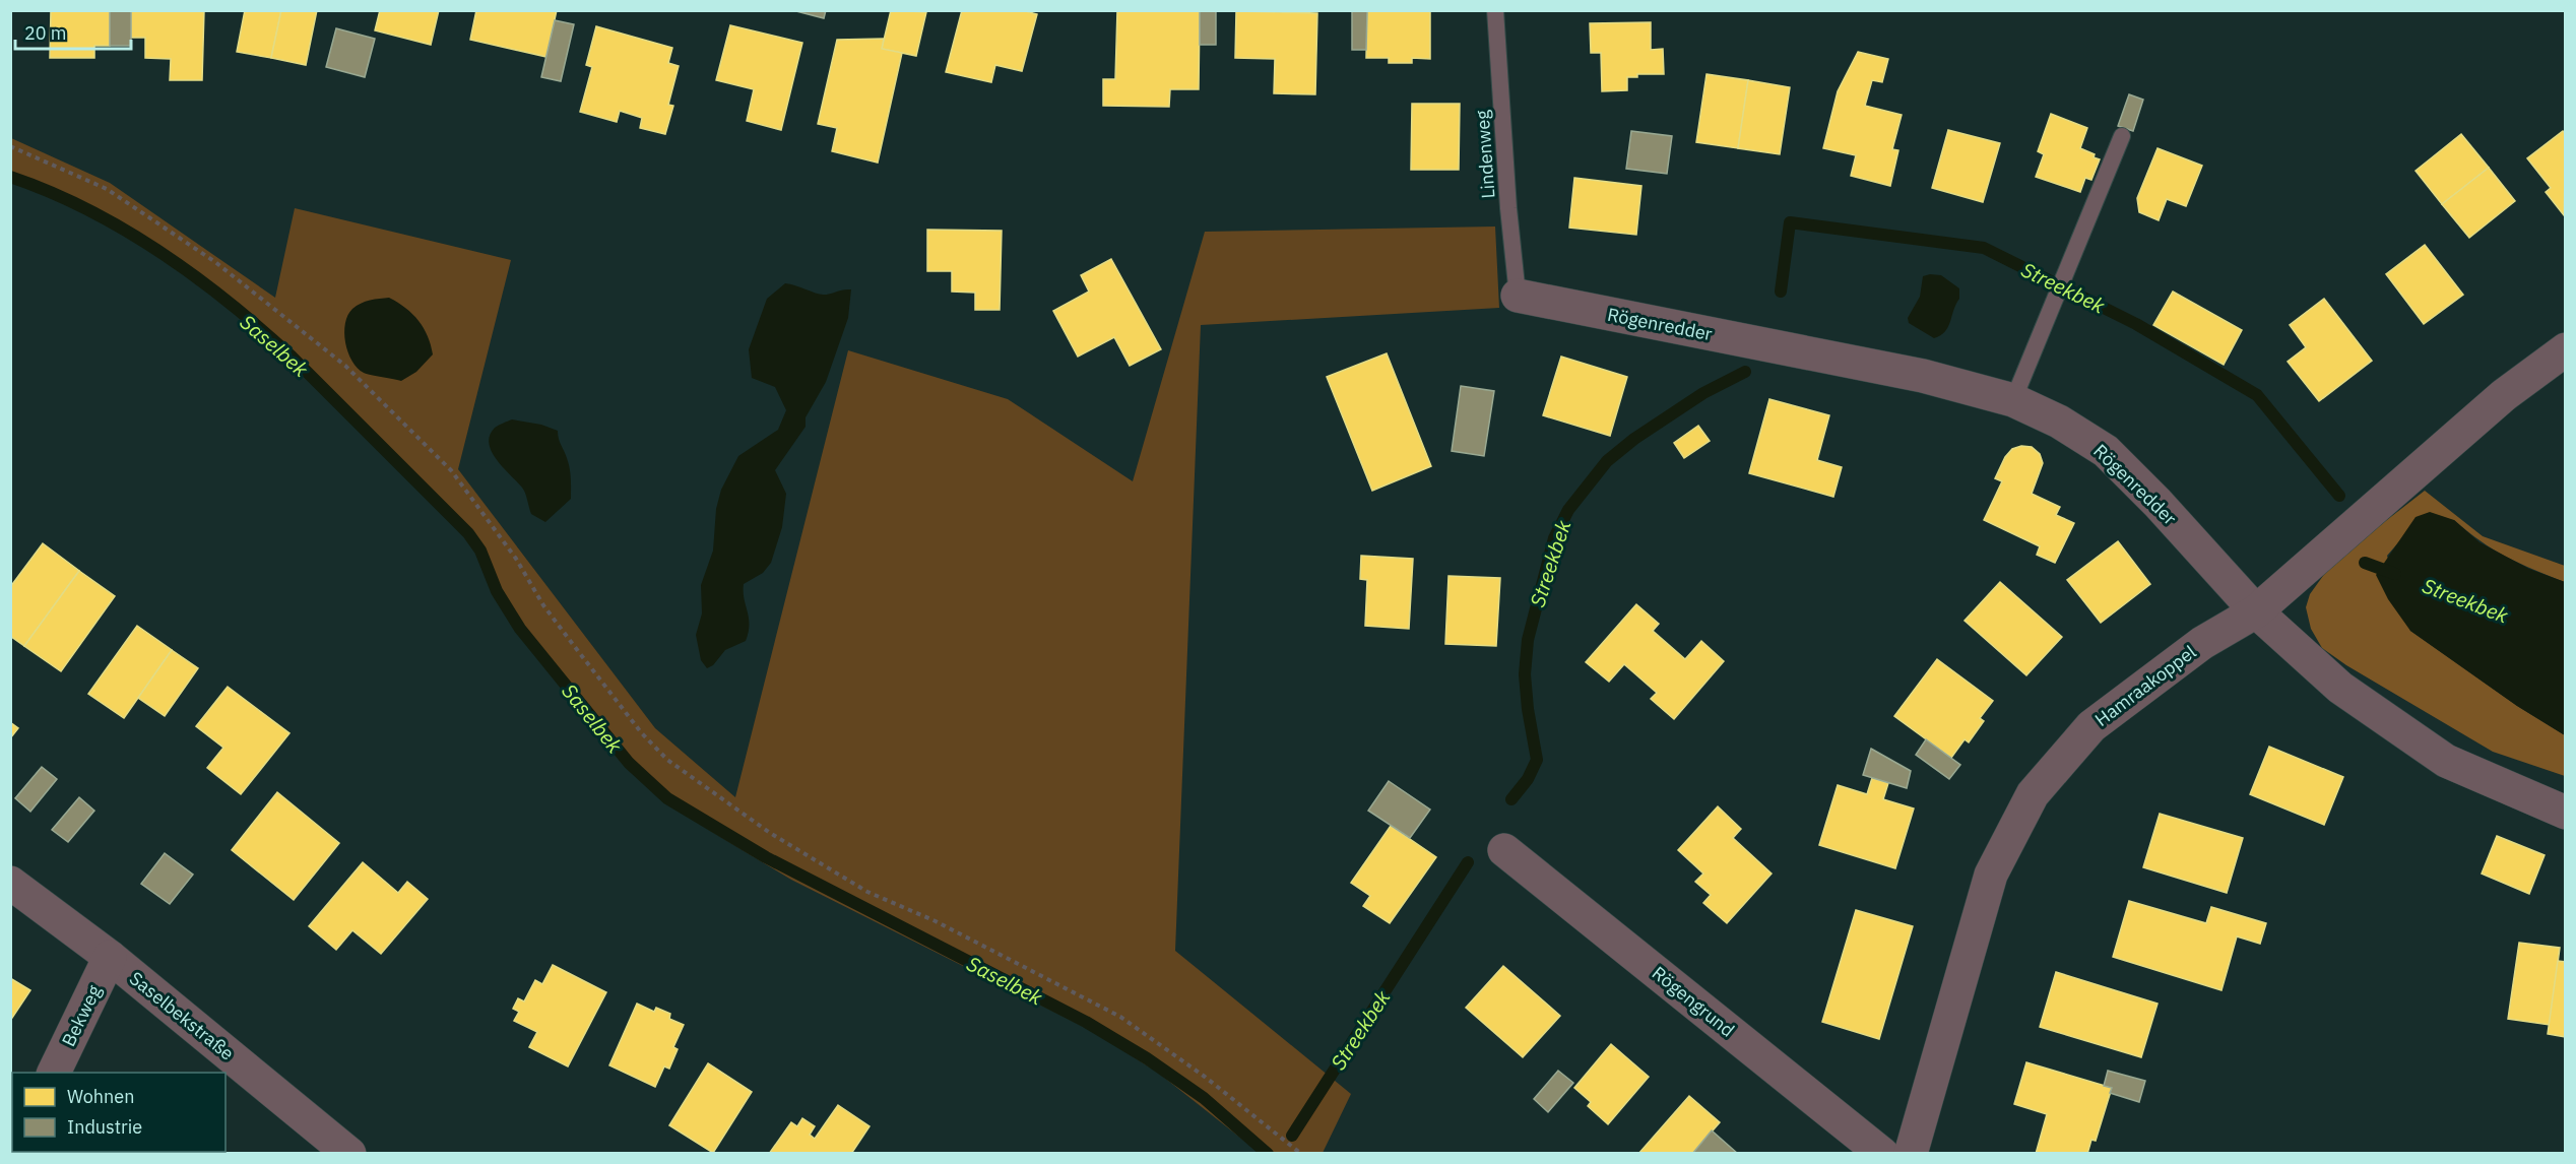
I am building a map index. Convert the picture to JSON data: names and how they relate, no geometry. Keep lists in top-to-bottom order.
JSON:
{
  "streets": {
    "street": [
      "Rögenredder",
      "Hamraakoppel",
      "Rögengrund",
      "Bekweg",
      "Saselbekstraße"
    ],
    "lane": ["Lindenweg"]
  },
  "crossings": [
    ["Lindenweg", "Rögenredder"],
    ["Rögenredder", "Hamraakoppel"],
    ["Bekweg", "Saselbekstraße"]
  ],
  "water": ["Streekbek", "Saselbek"],
  "legend": ["Wohnen", "Industrie"],
  "scale_bar": "20 m"
}
